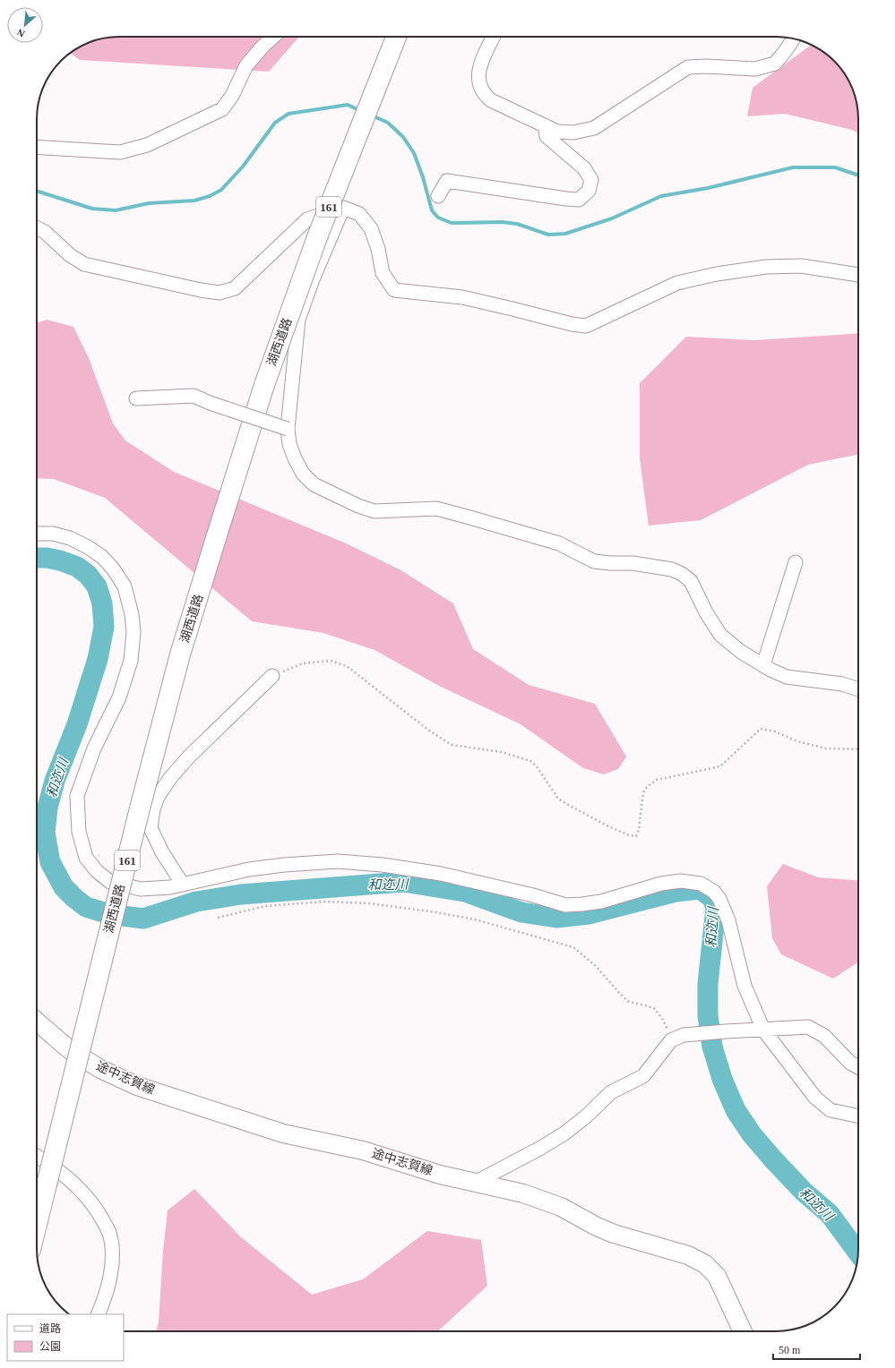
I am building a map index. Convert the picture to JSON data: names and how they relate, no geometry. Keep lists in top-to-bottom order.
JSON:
{
  "streets": {
    "highway": ["161", "湖西道路"],
    "main road": ["途中志賀線"]
  },
  "water": ["和迩川"],
  "legend": ["道路", "公園"],
  "scale_bar": "50 m",
  "north": "bottom left"
}
